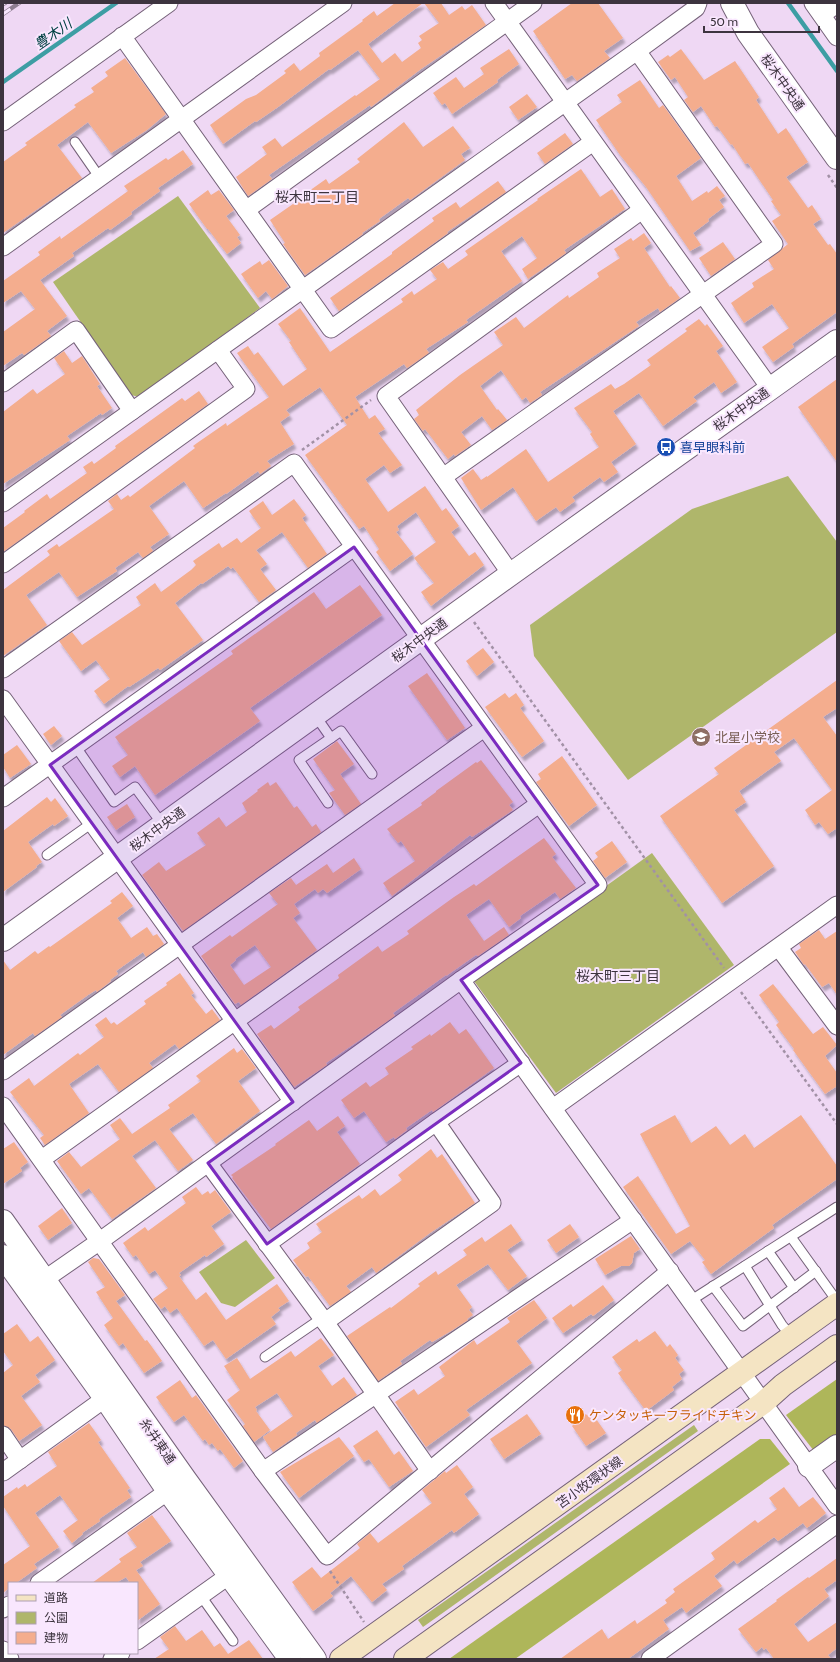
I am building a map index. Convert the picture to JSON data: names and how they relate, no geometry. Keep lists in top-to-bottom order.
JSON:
{
  "streets": {
    "main road": ["苫小牧環状線"],
    "street": ["桜木中央通", "糸井東通"]
  },
  "districts": ["桜木町二丁目", "桜木町三丁目"],
  "water": ["豊木川"],
  "places": {
    "bus stop": ["喜早眼科前"],
    "school or university": ["北星小学校"],
    "restaurant": ["ケンタッキーフライドチキン"]
  },
  "legend": ["道路", "公園", "建物"],
  "scale_bar": "50 m"
}
